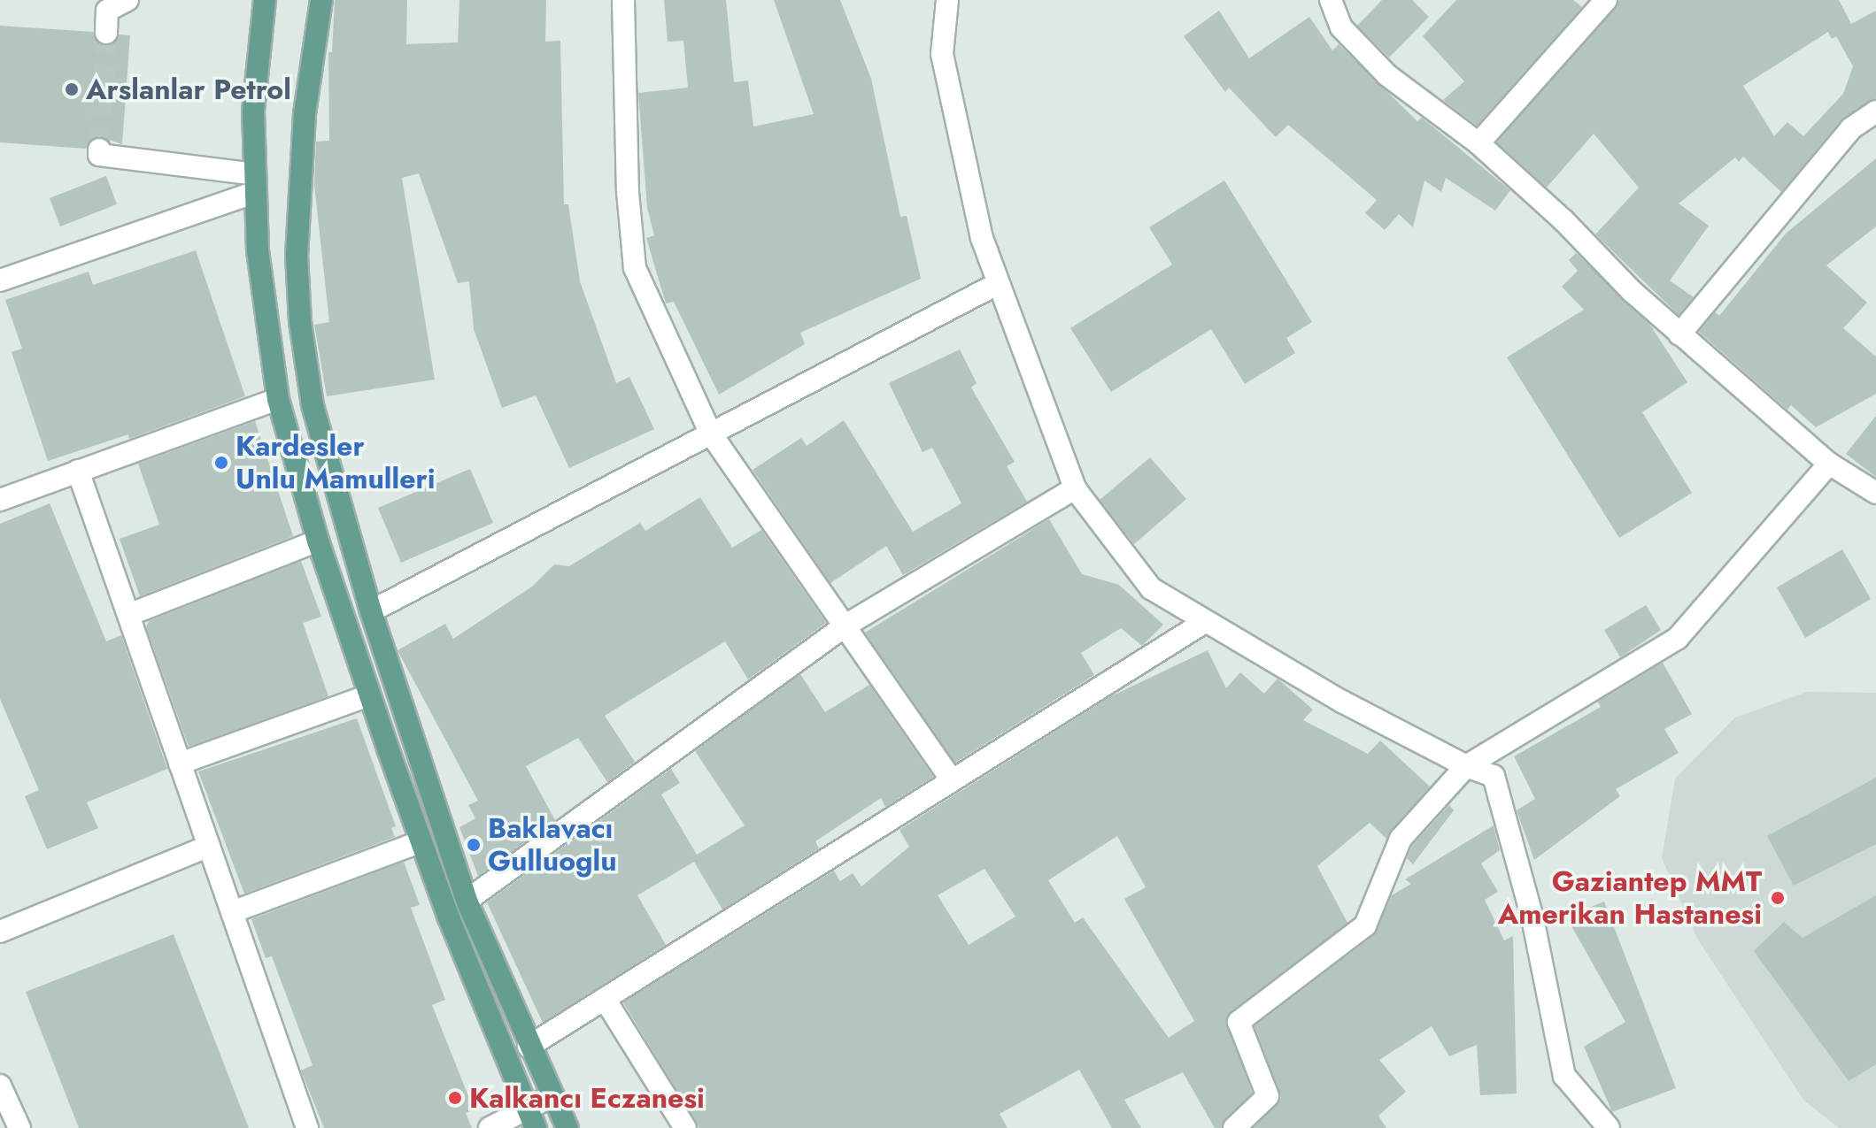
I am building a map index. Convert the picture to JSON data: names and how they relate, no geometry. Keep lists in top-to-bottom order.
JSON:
{
  "places": [
    "Arslanlar Petrol",
    "Kardesler Unlu Mamulleri",
    "Baklavacı Gulluoglu",
    "Gaziantep MMT Amerikan Hastanesi",
    "Kalkancı Eczanesi"
  ]
}
